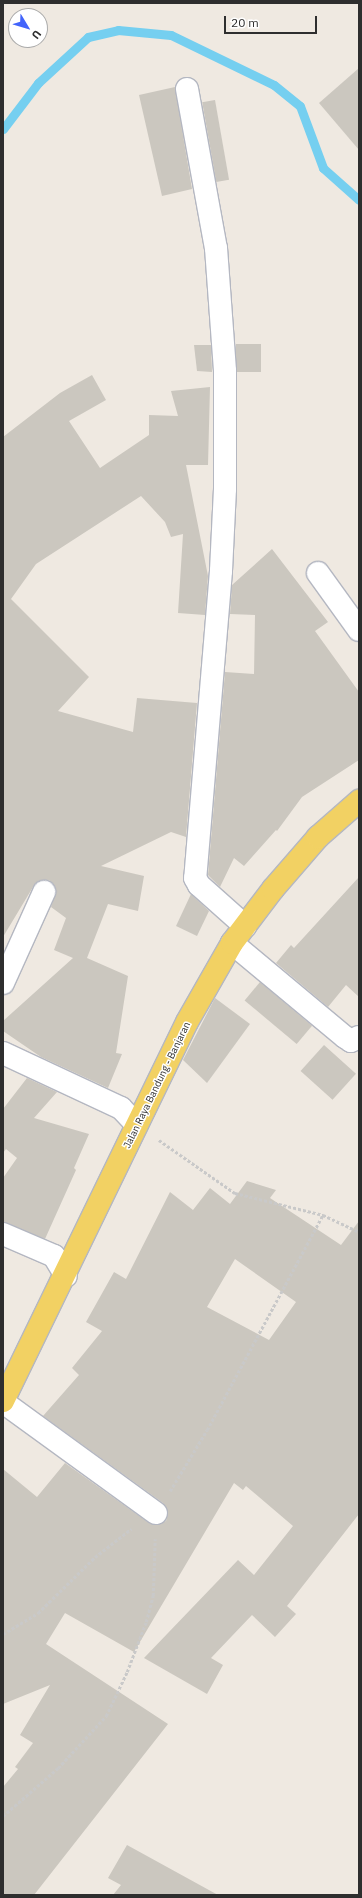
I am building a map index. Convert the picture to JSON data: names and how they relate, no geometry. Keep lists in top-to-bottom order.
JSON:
{
  "streets": {
    "main road": ["Jalan Raya Bandung - Banjaran"]
  },
  "scale_bar": "20 m",
  "north": "bottom right"
}
